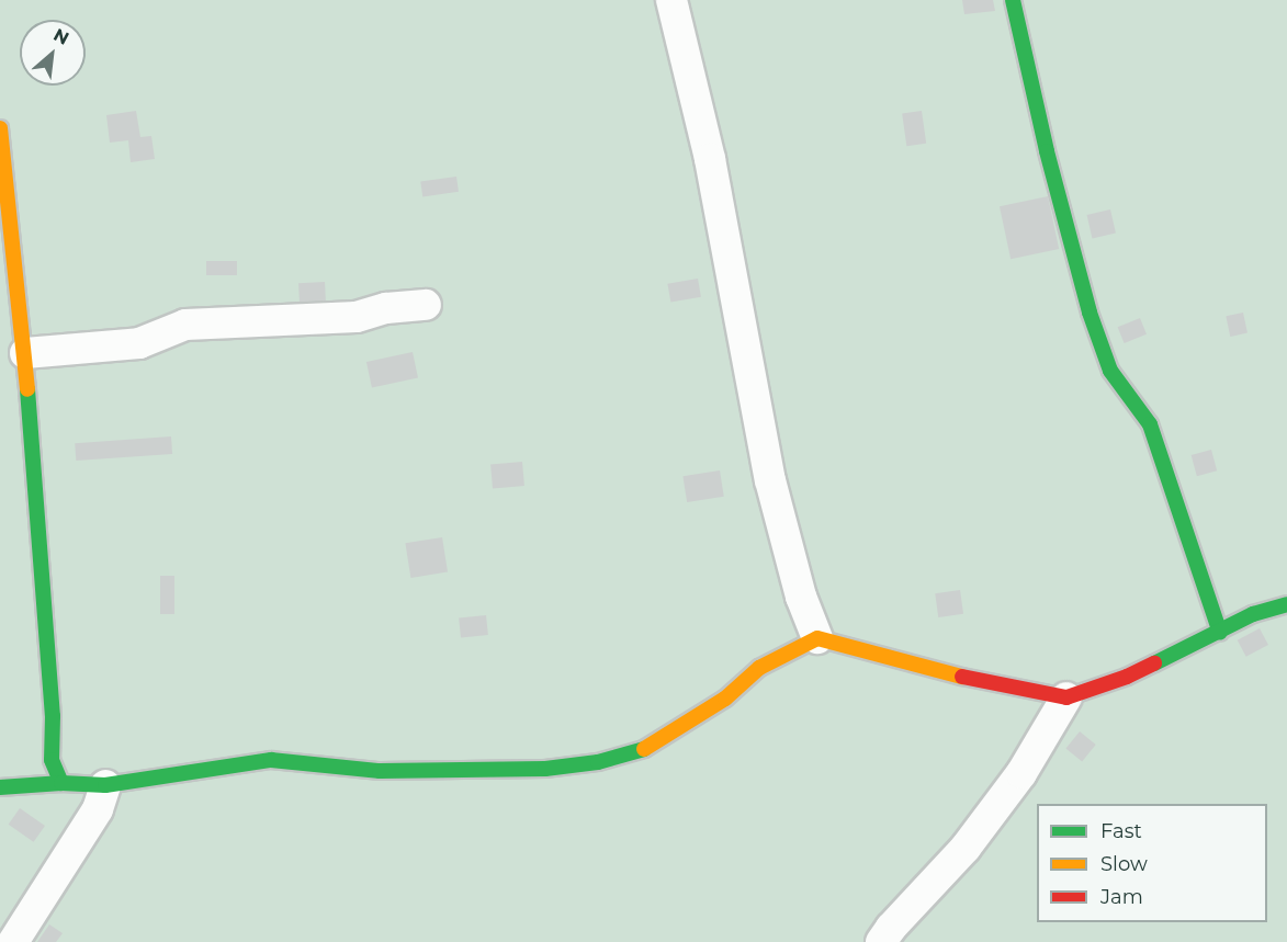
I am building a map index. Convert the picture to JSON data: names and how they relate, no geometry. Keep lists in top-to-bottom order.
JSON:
{
  "legend": ["Fast", "Slow", "Jam"],
  "north": "top right"
}
